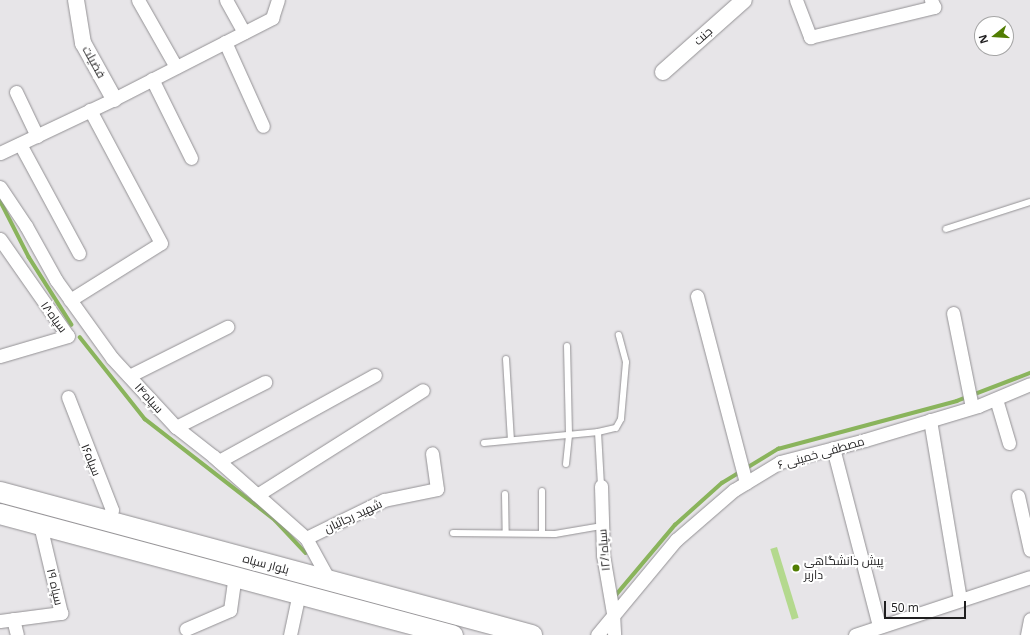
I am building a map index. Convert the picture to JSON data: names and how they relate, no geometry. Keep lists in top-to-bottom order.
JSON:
{
  "streets": {
    "main road": ["بلوار سپاه"],
    "street": [
      "جنت",
      "فضیلت",
      "سپاه۱۸",
      "سپاه۱۴",
      "مصطفی خمینی ۶",
      "سپاه۱۶",
      "شهید رجائیان",
      "سپاه۱۲/۱",
      "سپاه ۱۹"
    ]
  },
  "crossings": [
    ["سپاه۱۴", "شهید رجائیان"],
    ["سپاه۱۴", "بلوار سپاه"],
    ["مصطفی خمینی ۶", "سپاه۱۲/۱"],
    ["سپاه۱۶", "بلوار سپاه"],
    ["بلوار سپاه", "سپاه ۱۹"]
  ],
  "places": ["پیش دانشگاهی داربر"],
  "scale_bar": "50 m",
  "north": "left"
}
